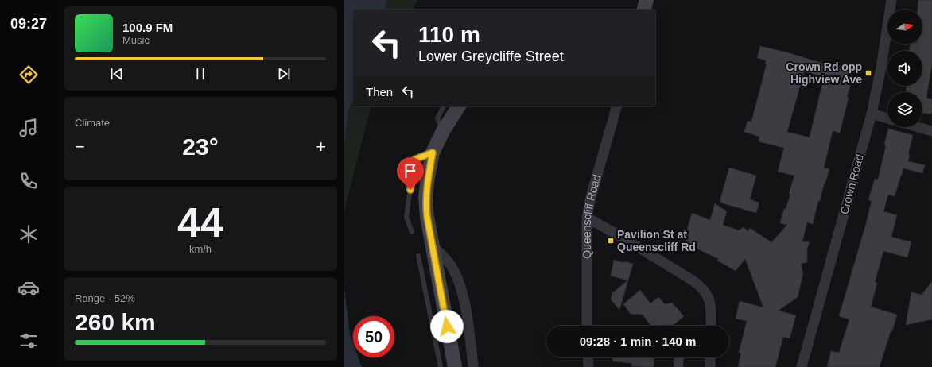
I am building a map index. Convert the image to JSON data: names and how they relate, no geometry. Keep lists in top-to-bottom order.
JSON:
{
  "streets": {
    "street": ["Crown Road", "Queenscliff Road"]
  },
  "places": {
    "transit": ["Crown Rd opp Highview Ave", "Pavilion St at Queenscliff Rd"]
  },
  "north": "right",
  "page": {
    "tabs": "09:27",
    "turn": ["110 m", "Lower Greycliffe Street"],
    "song": ["100.9 FM", "Music"],
    "then": "Then",
    "tile": [
      "Climate",
      ["44", "km/h"],
      ["Range · 52%", "260 km"]
    ],
    "heat": ["−", "23°", "+"],
    "limit": "50",
    "trip": "09:28 · 1 min · 140 m"
  }
}
